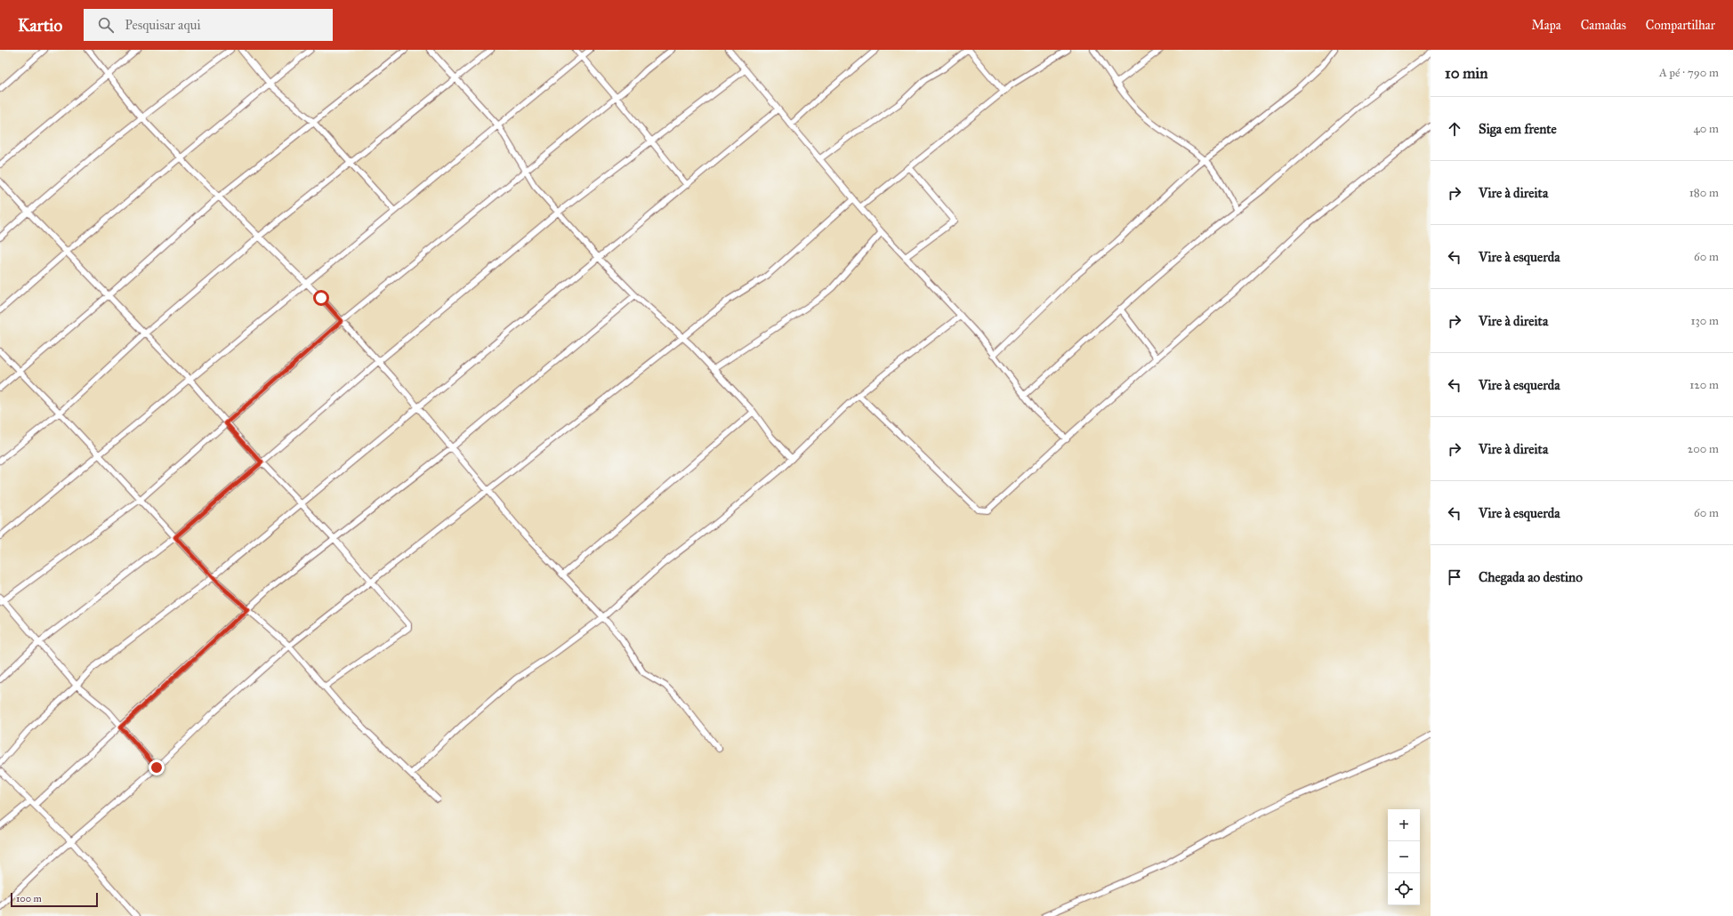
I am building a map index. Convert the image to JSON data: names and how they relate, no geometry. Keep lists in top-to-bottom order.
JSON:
{
  "scale_bar": "100 m",
  "page": {
    "header": "Kartio",
    "search": "Pesquisar aqui",
    "nav": ["Mapa", "Camadas", "Compartilhar"],
    "heading": ["10 min", "A pé · 790 m"],
    "list": [
      ["Siga em frente", "40 m"],
      ["Vire à direita", "180 m"],
      ["Vire à esquerda", "60 m"],
      ["Vire à direita", "130 m"],
      ["Vire à esquerda", "120 m"],
      ["Vire à direita", "200 m"],
      ["Vire à esquerda", "60 m"],
      "Chegada ao destino"
    ],
    "map_buttons": ["+", "−"],
    "scale": "100 m"
  }
}
